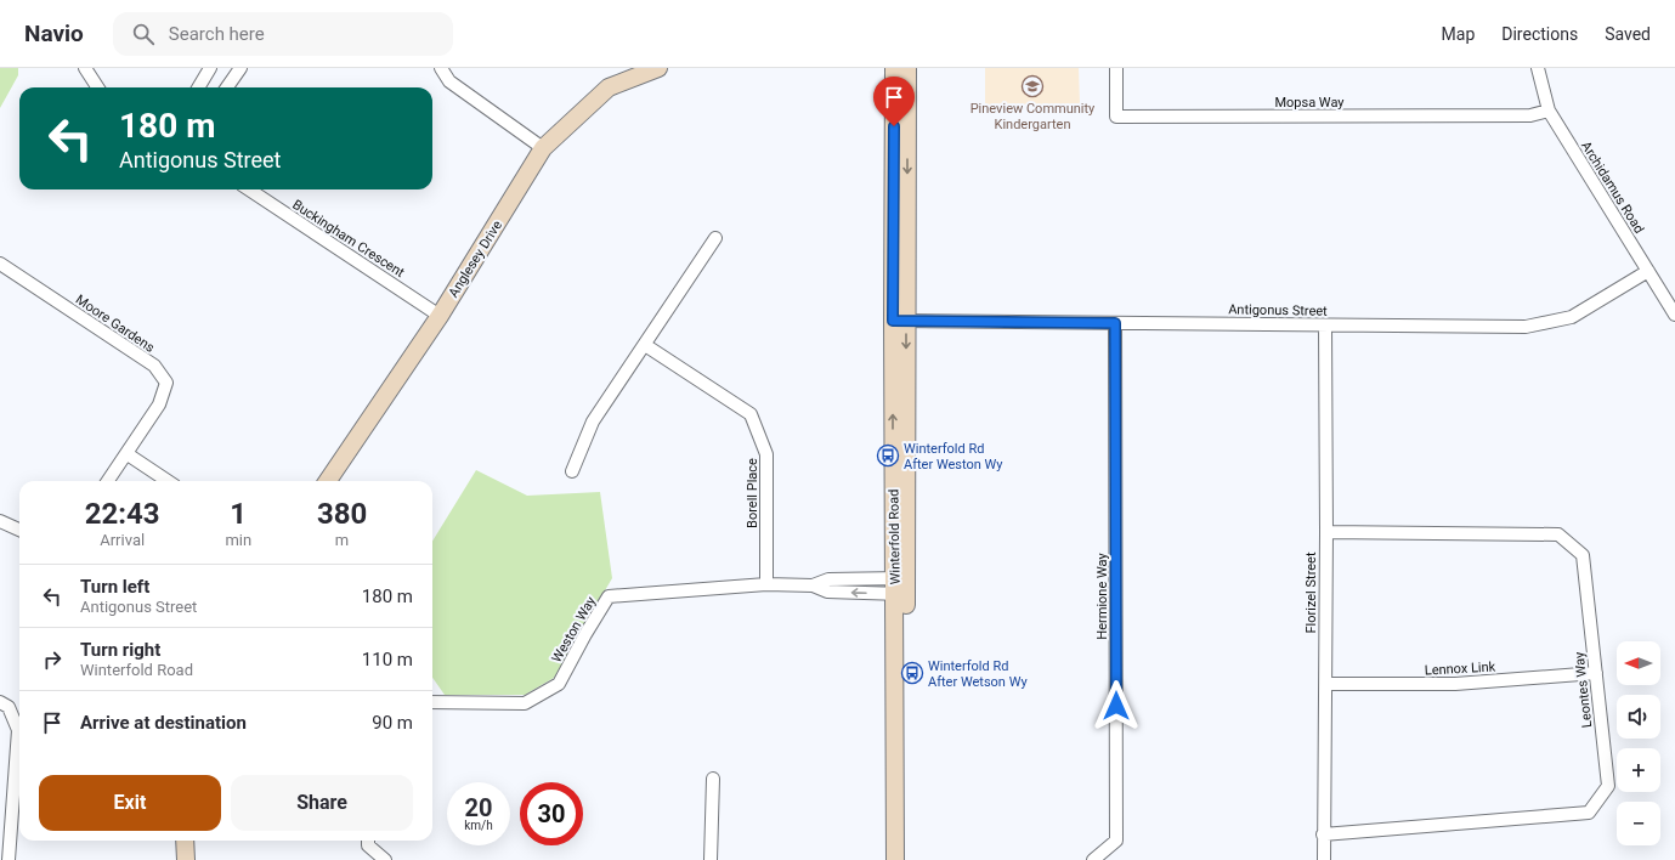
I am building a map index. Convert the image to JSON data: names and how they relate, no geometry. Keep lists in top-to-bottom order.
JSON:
{
  "streets": {
    "main road": ["Anglesey Drive", "Winterfold Road"],
    "street": [
      "Mopsa Way",
      "Archidamus Road",
      "Buckingham Crescent",
      "Antigonus Street",
      "Moore Gardens",
      "Borell Place",
      "Florizel Street",
      "Hermione Way",
      "Weston Way",
      "Lennox Link",
      "Leontes Way"
    ]
  },
  "crossings": [
    ["Mopsa Way", "Archidamus Road"],
    ["Archidamus Road", "Antigonus Street"],
    ["Buckingham Crescent", "Anglesey Drive"],
    ["Antigonus Street", "Winterfold Road"],
    ["Antigonus Street", "Florizel Street"],
    ["Antigonus Street", "Hermione Way"],
    ["Borell Place", "Weston Way"],
    ["Winterfold Road", "Weston Way"],
    ["Florizel Street", "Lennox Link"],
    ["Florizel Street", "Leontes Way"],
    ["Lennox Link", "Leontes Way"]
  ],
  "places": {
    "school or university": ["Pineview Community Kindergarten"],
    "bus stop": ["Winterfold Rd After Weston Wy", "Winterfold Rd After Wetson Wy"]
  },
  "north": "left",
  "page": {
    "header": "Navio",
    "search": "Search here",
    "nav": ["Map", "Directions", "Saved"],
    "turn": ["180 m", "Antigonus Street"],
    "eta": [
      "22:43",
      "Arrival",
      "1",
      "min",
      "380",
      "m"
    ],
    "list": [
      {
        "name": "Turn left",
        "note": "Antigonus Street",
        "value": "180 m"
      },
      {
        "name": "Turn right",
        "note": "Winterfold Road",
        "value": "110 m"
      },
      {
        "name": "Arrive at destination",
        "value": "90 m"
      }
    ],
    "map_buttons": ["+", "−"],
    "buttons": ["Exit", "Share"],
    "speed": "20 km/h",
    "limit": "30"
  }
}
